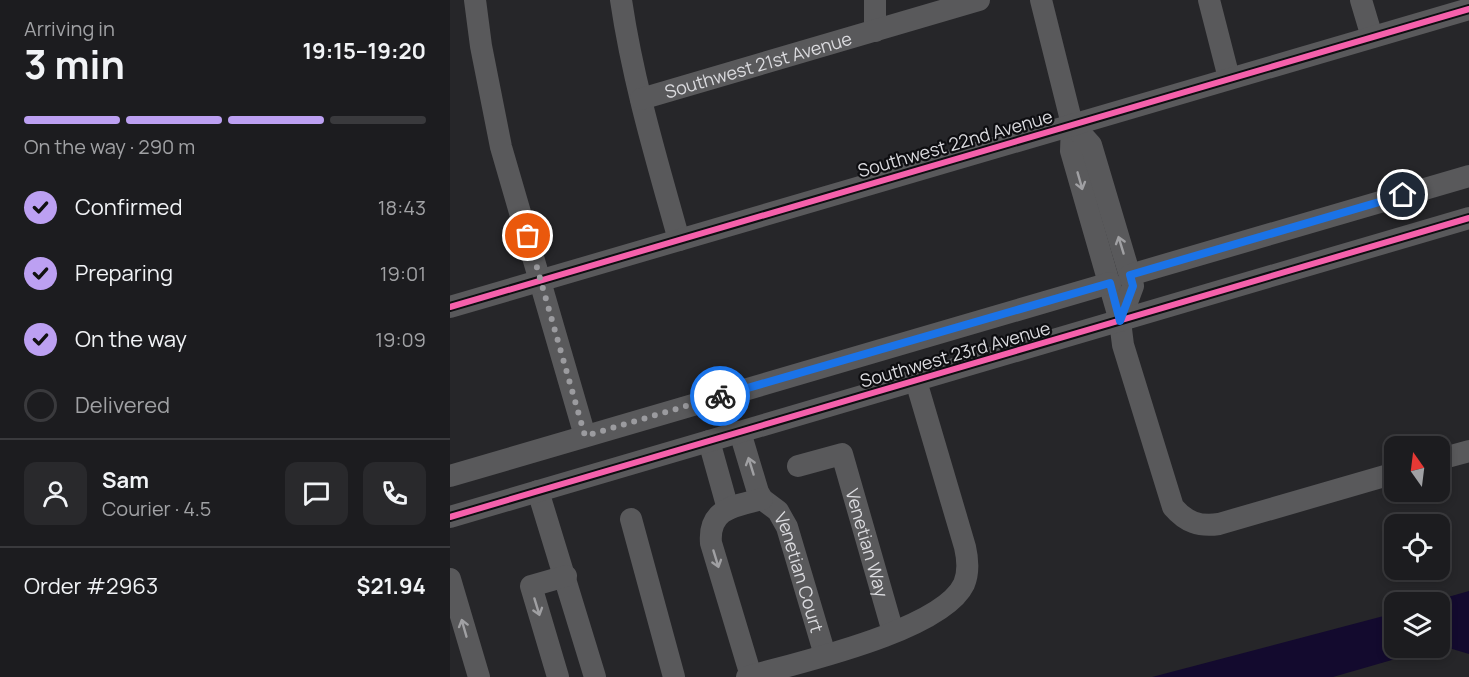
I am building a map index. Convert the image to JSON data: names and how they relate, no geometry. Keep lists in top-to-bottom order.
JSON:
{
  "streets": {
    "street": [
      "Southwest 21st Avenue",
      "Southwest 22nd Avenue",
      "Southwest 23rd Avenue",
      "Venetian Way",
      "Venetian Court"
    ]
  },
  "crossings": [
    ["Southwest 23rd Avenue", "Venetian Court"]
  ],
  "north": "top",
  "page": {
    "heading": ["3 min", "Arriving in", "19:15–19:20"],
    "panel": [
      "Sam",
      "Courier · 4.5",
      "Order #2963",
      "$21.94"
    ],
    "bar": "On the way · 290 m",
    "list": [
      ["Confirmed", "18:43"],
      ["Preparing", "19:01"],
      ["On the way", "19:09"],
      "Delivered"
    ]
  }
}
